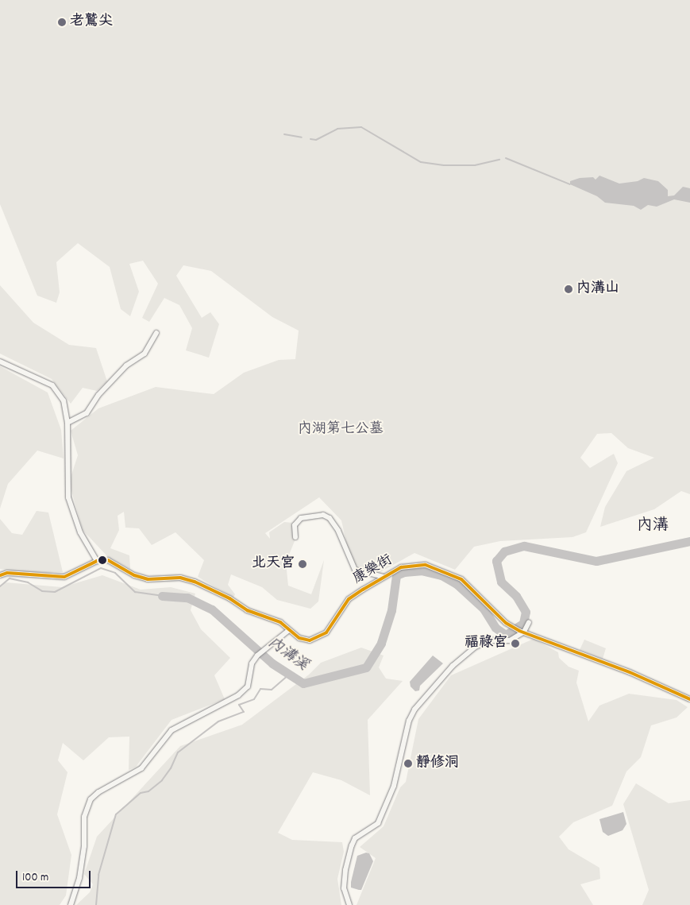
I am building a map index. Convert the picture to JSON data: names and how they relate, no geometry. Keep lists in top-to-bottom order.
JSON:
{
  "streets": {
    "street": ["康樂街"]
  },
  "districts": ["內溝"],
  "water": ["內溝溪"],
  "parks": ["內湖第七公墓"],
  "places": [
    "老鷲尖",
    "內溝山",
    "北天宮",
    "福祿宮",
    "靜修洞"
  ],
  "scale_bar": "100 m"
}
